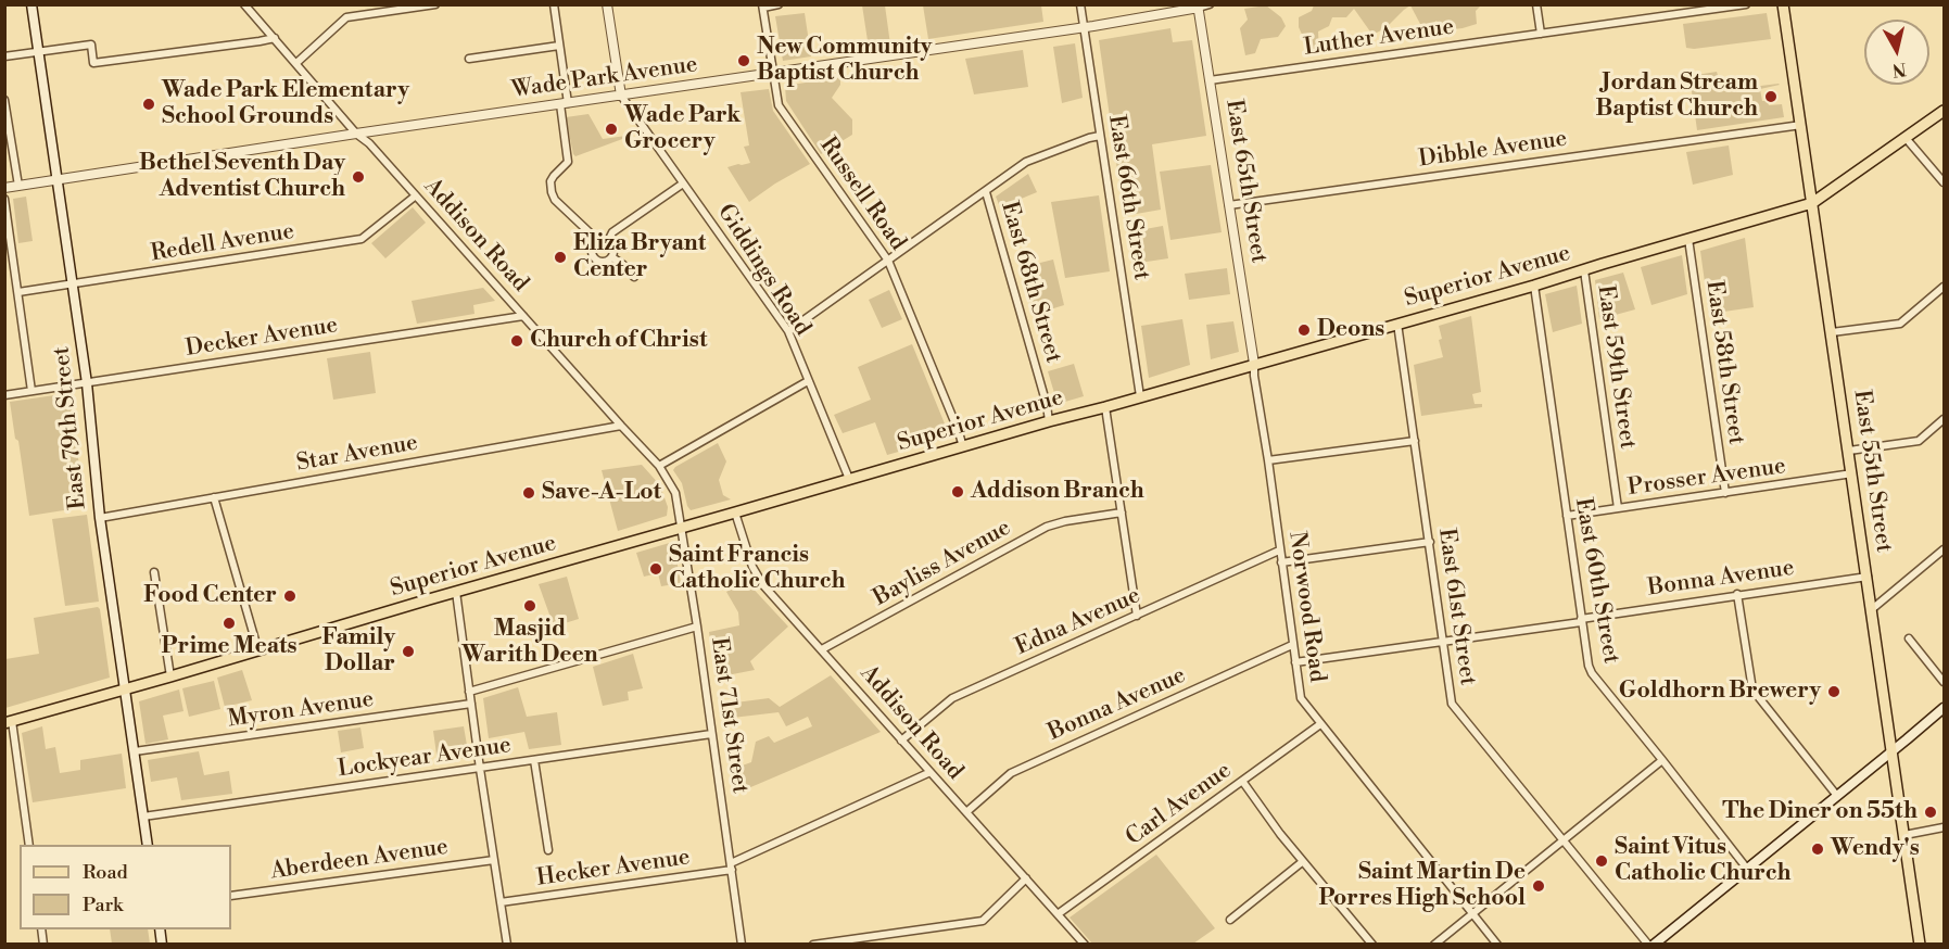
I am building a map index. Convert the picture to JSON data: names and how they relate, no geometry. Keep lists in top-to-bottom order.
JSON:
{
  "streets": {
    "main road": ["Superior Avenue", "East 79th Street", "East 55th Street"],
    "street": [
      "Luther Avenue",
      "Wade Park Avenue",
      "Dibble Avenue",
      "East 65th Street",
      "Russell Road",
      "East 66th Street",
      "Addison Road",
      "Redell Avenue",
      "Giddings Road",
      "East 68th Street",
      "Decker Avenue",
      "East 58th Street",
      "East 59th Street",
      "Star Avenue",
      "Prosser Avenue",
      "Bayliss Avenue",
      "Bonna Avenue",
      "East 60th Street",
      "Norwood Road",
      "East 61st Street",
      "Edna Avenue",
      "Myron Avenue",
      "East 71st Street",
      "Lockyear Avenue",
      "Carl Avenue",
      "Aberdeen Avenue",
      "Hecker Avenue"
    ]
  },
  "crossings": [
    ["Luther Avenue", "East 65th Street"],
    ["Wade Park Avenue", "East 65th Street"],
    ["Wade Park Avenue", "Russell Road"],
    ["Wade Park Avenue", "East 66th Street"],
    ["Wade Park Avenue", "Addison Road"],
    ["Wade Park Avenue", "Giddings Road"],
    ["Wade Park Avenue", "East 79th Street"],
    ["Dibble Avenue", "East 65th Street"],
    ["Dibble Avenue", "East 55th Street"],
    ["East 65th Street", "Superior Avenue"],
    ["East 65th Street", "Norwood Road"],
    ["Russell Road", "Superior Avenue"],
    ["East 66th Street", "Superior Avenue"],
    ["Addison Road", "Redell Avenue"],
    ["Addison Road", "Superior Avenue"],
    ["Addison Road", "Decker Avenue"],
    ["Addison Road", "Star Avenue"],
    ["Addison Road", "Bayliss Avenue"],
    ["Addison Road", "Bonna Avenue"],
    ["Addison Road", "Edna Avenue"],
    ["Addison Road", "East 71st Street"],
    ["Addison Road", "Carl Avenue"],
    ["Addison Road", "Hecker Avenue"],
    ["Redell Avenue", "East 79th Street"],
    ["Giddings Road", "Superior Avenue"],
    ["Superior Avenue", "East 68th Street"],
    ["Superior Avenue", "East 58th Street"],
    ["Superior Avenue", "East 59th Street"],
    ["Superior Avenue", "East 79th Street"],
    ["Superior Avenue", "East 55th Street"],
    ["Superior Avenue", "East 60th Street"],
    ["Superior Avenue", "Norwood Road"],
    ["Superior Avenue", "East 61st Street"],
    ["Superior Avenue", "East 71st Street"],
    ["Decker Avenue", "East 79th Street"],
    ["East 58th Street", "Prosser Avenue"],
    ["East 59th Street", "Prosser Avenue"],
    ["East 79th Street", "Star Avenue"],
    ["East 79th Street", "Myron Avenue"],
    ["East 79th Street", "Lockyear Avenue"],
    ["East 55th Street", "Prosser Avenue"],
    ["East 55th Street", "Bonna Avenue"],
    ["Prosser Avenue", "East 60th Street"],
    ["Bonna Avenue", "East 60th Street"],
    ["Bonna Avenue", "Norwood Road"],
    ["Bonna Avenue", "East 61st Street"],
    ["Norwood Road", "Edna Avenue"],
    ["Norwood Road", "Carl Avenue"],
    ["East 71st Street", "Lockyear Avenue"],
    ["East 71st Street", "Hecker Avenue"]
  ],
  "places": [
    "New Community Baptist Church",
    "Jordan Stream Baptist Church",
    "Wade Park Elementary School Grounds",
    "Wade Park Grocery",
    "Bethel Seventh Day Adventist Church",
    "Eliza Bryant Center",
    "Deons",
    "Church of Christ",
    "Addison Branch",
    "Save-A-Lot",
    "Saint Francis Catholic Church",
    "Food Center",
    "Masjid Warith Deen",
    "Prime Meats",
    "Family Dollar",
    "Goldhorn Brewery",
    "The Diner on 55th",
    "Wendy's",
    "Saint Vitus Catholic Church",
    "Saint Martin De Porres High School"
  ],
  "legend": ["Road", "Park"],
  "north": "bottom"
}
